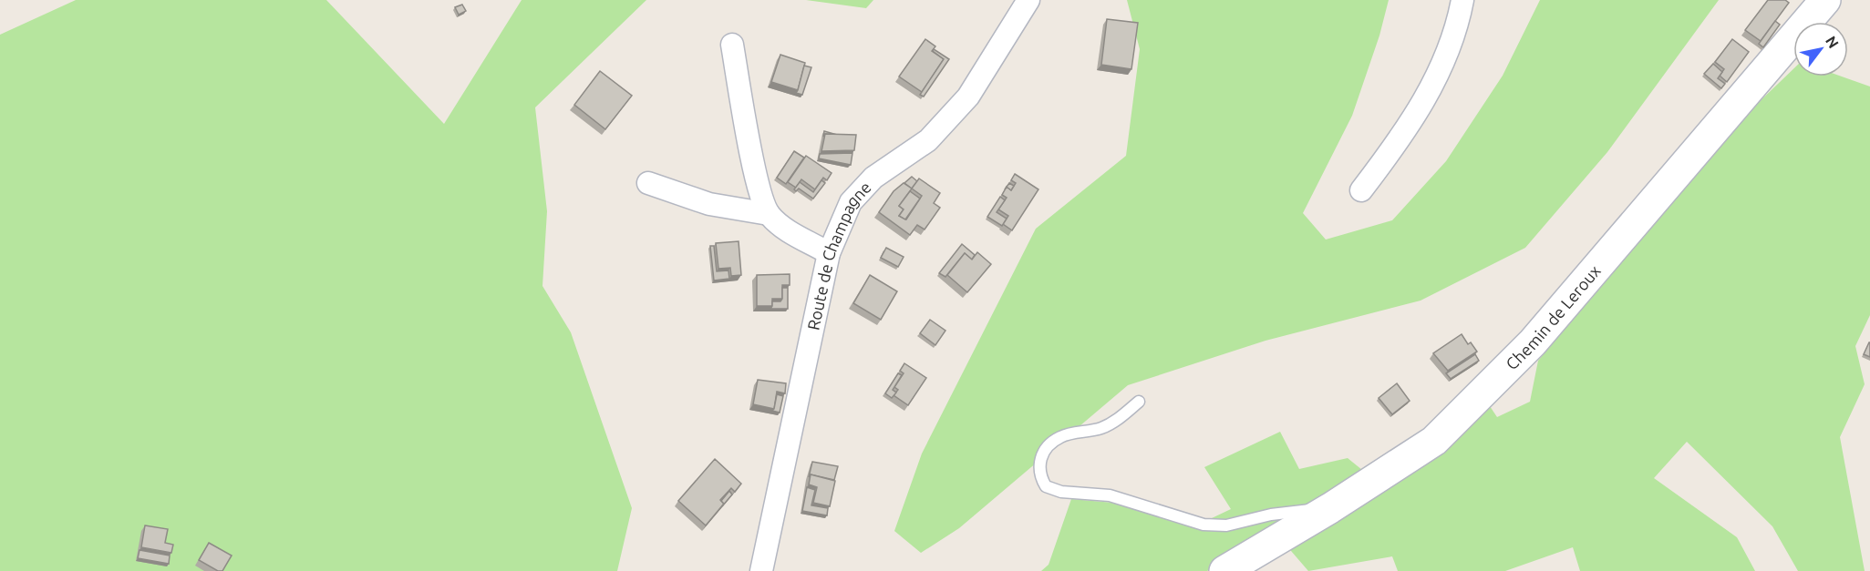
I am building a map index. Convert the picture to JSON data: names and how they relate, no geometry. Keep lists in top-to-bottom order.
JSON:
{
  "streets": {
    "street": ["Route de Champagne", "Chemin de Leroux"]
  },
  "north": "top right"
}
